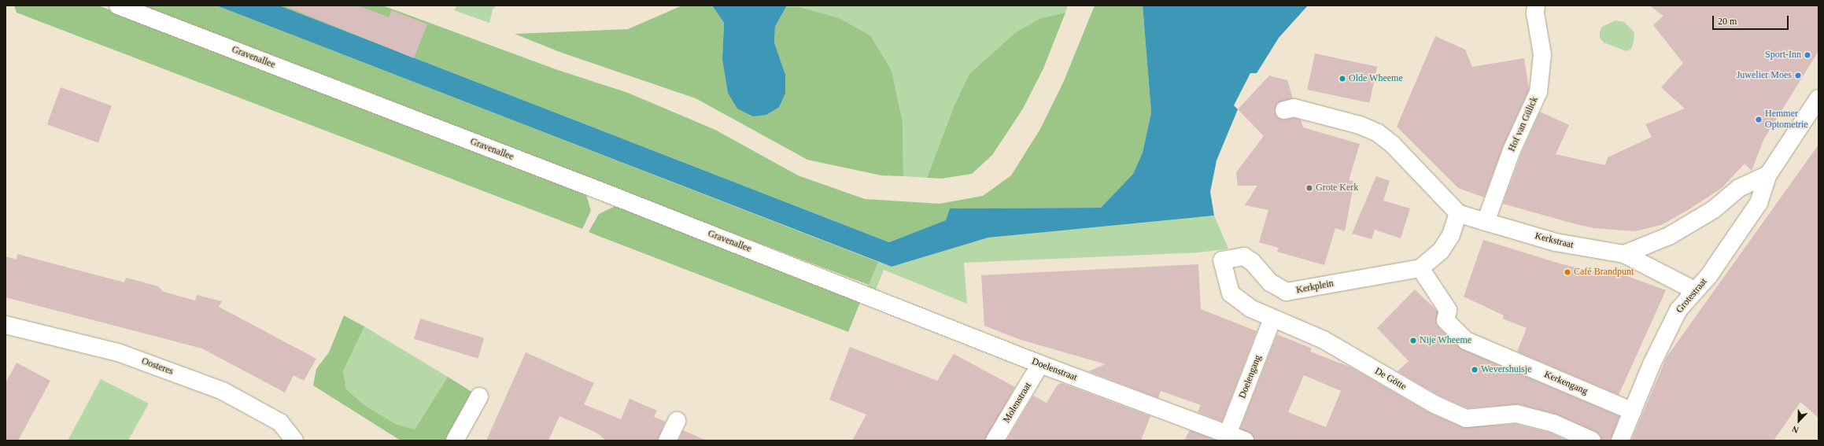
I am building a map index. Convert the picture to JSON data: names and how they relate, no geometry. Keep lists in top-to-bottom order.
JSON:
{
  "streets": {
    "street": [
      "Gravenallee",
      "Hof van Gülick",
      "Kerkstraat",
      "Kerkplein",
      "Grotestraat",
      "Oosteres",
      "Doelenstraat",
      "Doelengang",
      "De Götte",
      "Kerkengang",
      "Molenstraat"
    ]
  },
  "crossings": [
    ["Gravenallee", "Doelenstraat"],
    ["Hof van Gülick", "Kerkstraat"],
    ["Kerkstraat", "Grotestraat"],
    ["Kerkplein", "De Götte"],
    ["Kerkplein", "Kerkengang"],
    ["Grotestraat", "Kerkengang"],
    ["Doelenstraat", "Doelengang"],
    ["Doelenstraat", "Molenstraat"],
    ["Doelengang", "De Götte"]
  ],
  "places": [
    "Sport-Inn",
    "Juwelier Moes",
    "Olde Wheeme",
    "Hemmer Optometrie",
    "Grote Kerk",
    "Café Brandpunt",
    "Nije Wheeme",
    "Wevershuisje"
  ],
  "scale_bar": "20 m",
  "north": "bottom"
}
